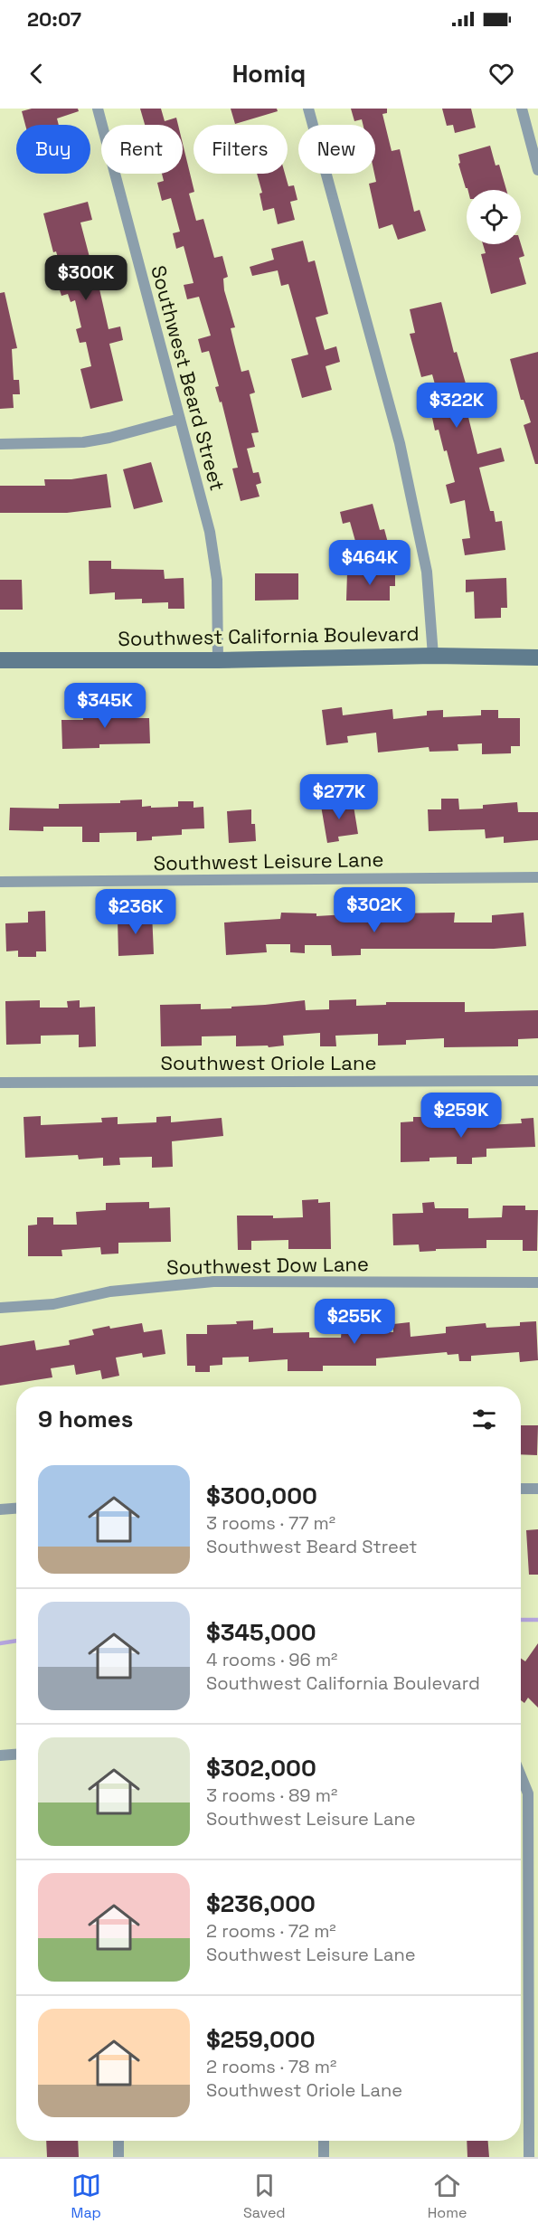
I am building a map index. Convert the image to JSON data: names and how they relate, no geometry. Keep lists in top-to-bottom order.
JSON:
{
  "streets": {
    "street": [
      "Southwest Beard Street",
      "Southwest California Boulevard",
      "Southwest Leisure Lane",
      "Southwest Oriole Lane",
      "Southwest Dow Lane"
    ]
  },
  "crossings": [
    ["Southwest Beard Street", "Southwest California Boulevard"]
  ],
  "page": {
    "status": "20:07",
    "header": "Homiq",
    "chip": [
      "Buy",
      "Rent",
      "Filters",
      "New"
    ],
    "price": [
      "$300K",
      "$322K",
      "$464K",
      "$345K",
      "$277K",
      "$302K",
      "$236K",
      "$259K",
      "$255K"
    ],
    "heading": "9 homes",
    "list": [
      {
        "name": "$300,000",
        "note": "3 rooms · 77 m² · Southwest Beard Street"
      },
      {
        "name": "$345,000",
        "note": "4 rooms · 96 m² · Southwest California Boulevard"
      },
      {
        "name": "$302,000",
        "note": "3 rooms · 89 m² · Southwest Leisure Lane"
      },
      {
        "name": "$236,000",
        "note": "2 rooms · 72 m² · Southwest Leisure Lane"
      },
      {
        "name": "$259,000",
        "note": "2 rooms · 78 m² · Southwest Oriole Lane"
      }
    ],
    "tabs": ["Map", "Saved", "Home"]
  }
}
